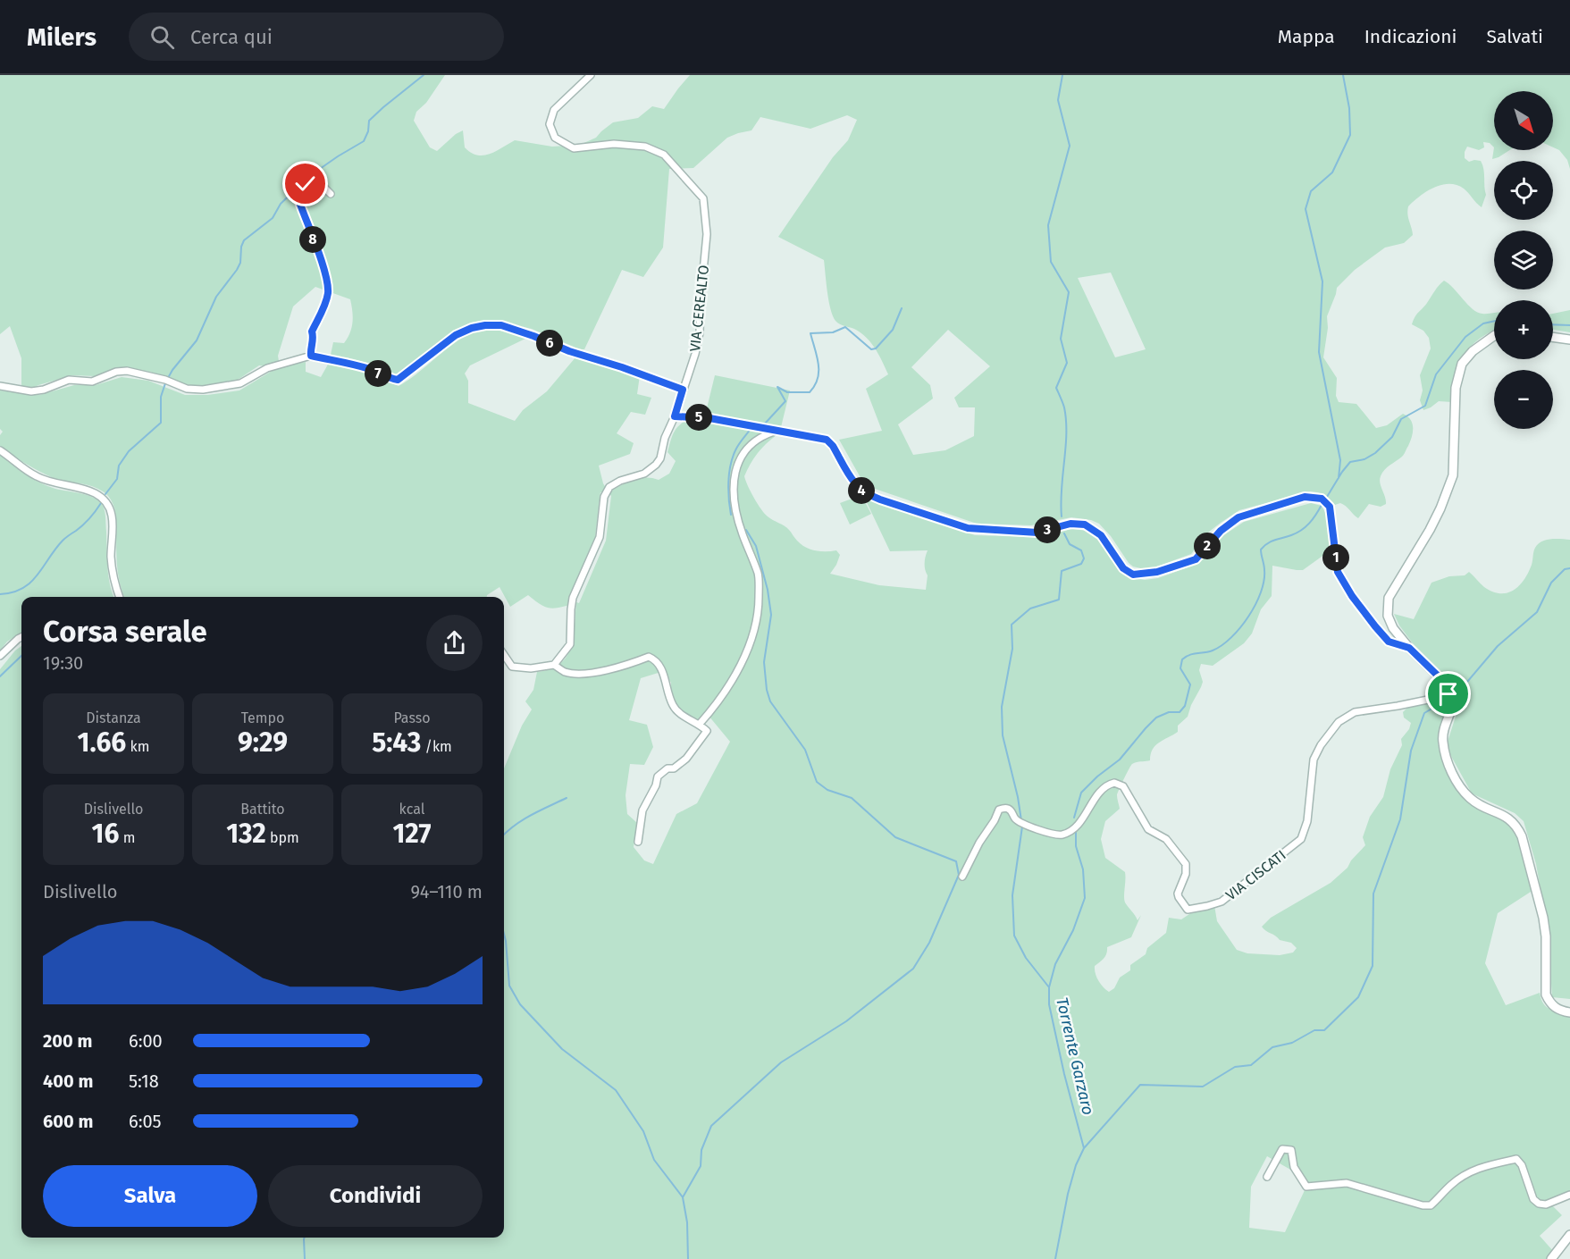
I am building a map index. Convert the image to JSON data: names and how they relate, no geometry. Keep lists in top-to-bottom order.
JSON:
{
  "streets": {
    "street": ["VIA CEREALTO", "VIA CISCATI"]
  },
  "water": ["Torrente Garzaro"],
  "north": "bottom right",
  "page": {
    "header": "Milers",
    "search": "Cerca qui",
    "nav": ["Mappa", "Indicazioni", "Salvati"],
    "map_buttons": ["+", "−"],
    "pins": [
      "8",
      "6",
      "7",
      "5",
      "4",
      "3",
      "2",
      "1"
    ],
    "heading": ["Corsa serale", "19:30"],
    "stats": [
      ["Distanza", "1.66 km"],
      ["Tempo", "9:29"],
      ["Passo", "5:43 /km"],
      ["Dislivello", "16 m"],
      ["Battito", "132 bpm"],
      ["kcal", "127"]
    ],
    "chart": ["Dislivello", "94–110 m"],
    "list": [
      {
        "name": "200 m",
        "note": "6:00"
      },
      {
        "name": "400 m",
        "note": "5:18"
      },
      {
        "name": "600 m",
        "note": "6:05"
      }
    ],
    "buttons": ["Salva", "Condividi"]
  }
}
